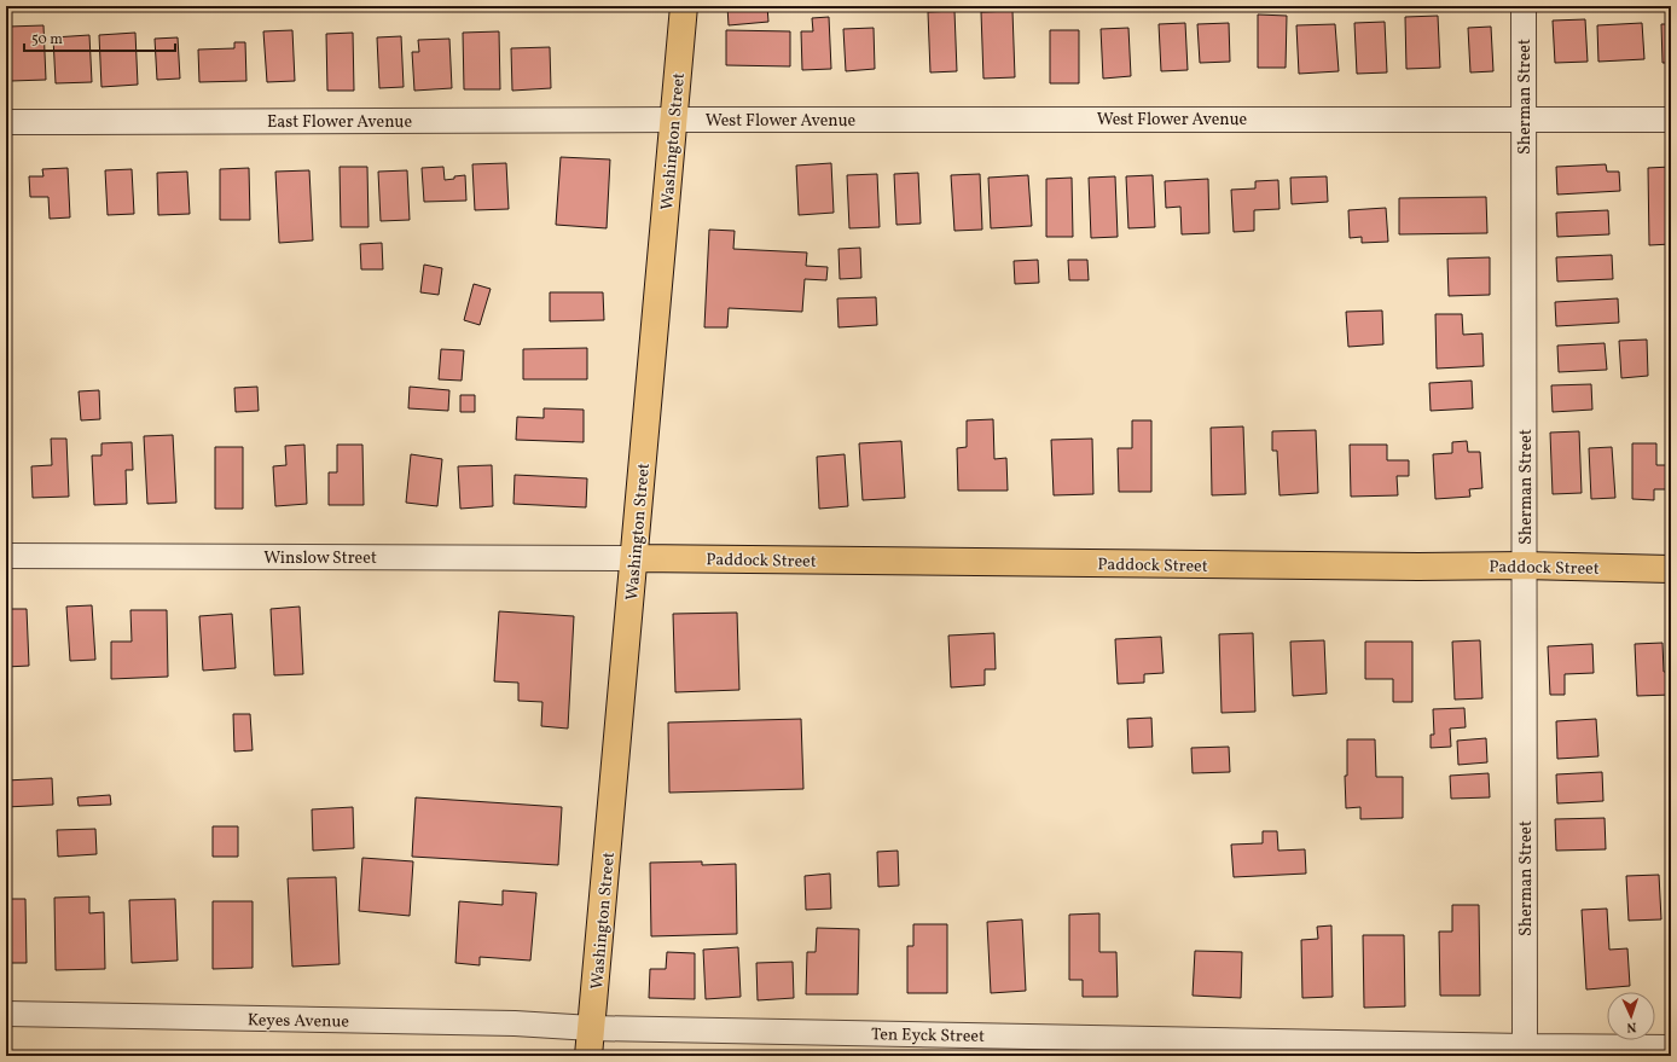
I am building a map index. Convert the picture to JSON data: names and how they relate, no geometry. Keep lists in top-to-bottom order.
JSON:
{
  "streets": {
    "main road": ["Washington Street", "Paddock Street"],
    "street": [
      "Sherman Street",
      "West Flower Avenue",
      "East Flower Avenue",
      "Winslow Street",
      "Keyes Avenue",
      "Ten Eyck Street"
    ]
  },
  "crossings": [
    ["Sherman Street", "West Flower Avenue"],
    ["Sherman Street", "Paddock Street"],
    ["Sherman Street", "Ten Eyck Street"],
    ["West Flower Avenue", "East Flower Avenue"],
    ["West Flower Avenue", "Washington Street"],
    ["East Flower Avenue", "Washington Street"],
    ["Washington Street", "Winslow Street"],
    ["Washington Street", "Paddock Street"],
    ["Washington Street", "Keyes Avenue"],
    ["Washington Street", "Ten Eyck Street"],
    ["Winslow Street", "Paddock Street"],
    ["Keyes Avenue", "Ten Eyck Street"]
  ],
  "scale_bar": "50 m",
  "north": "bottom"
}
